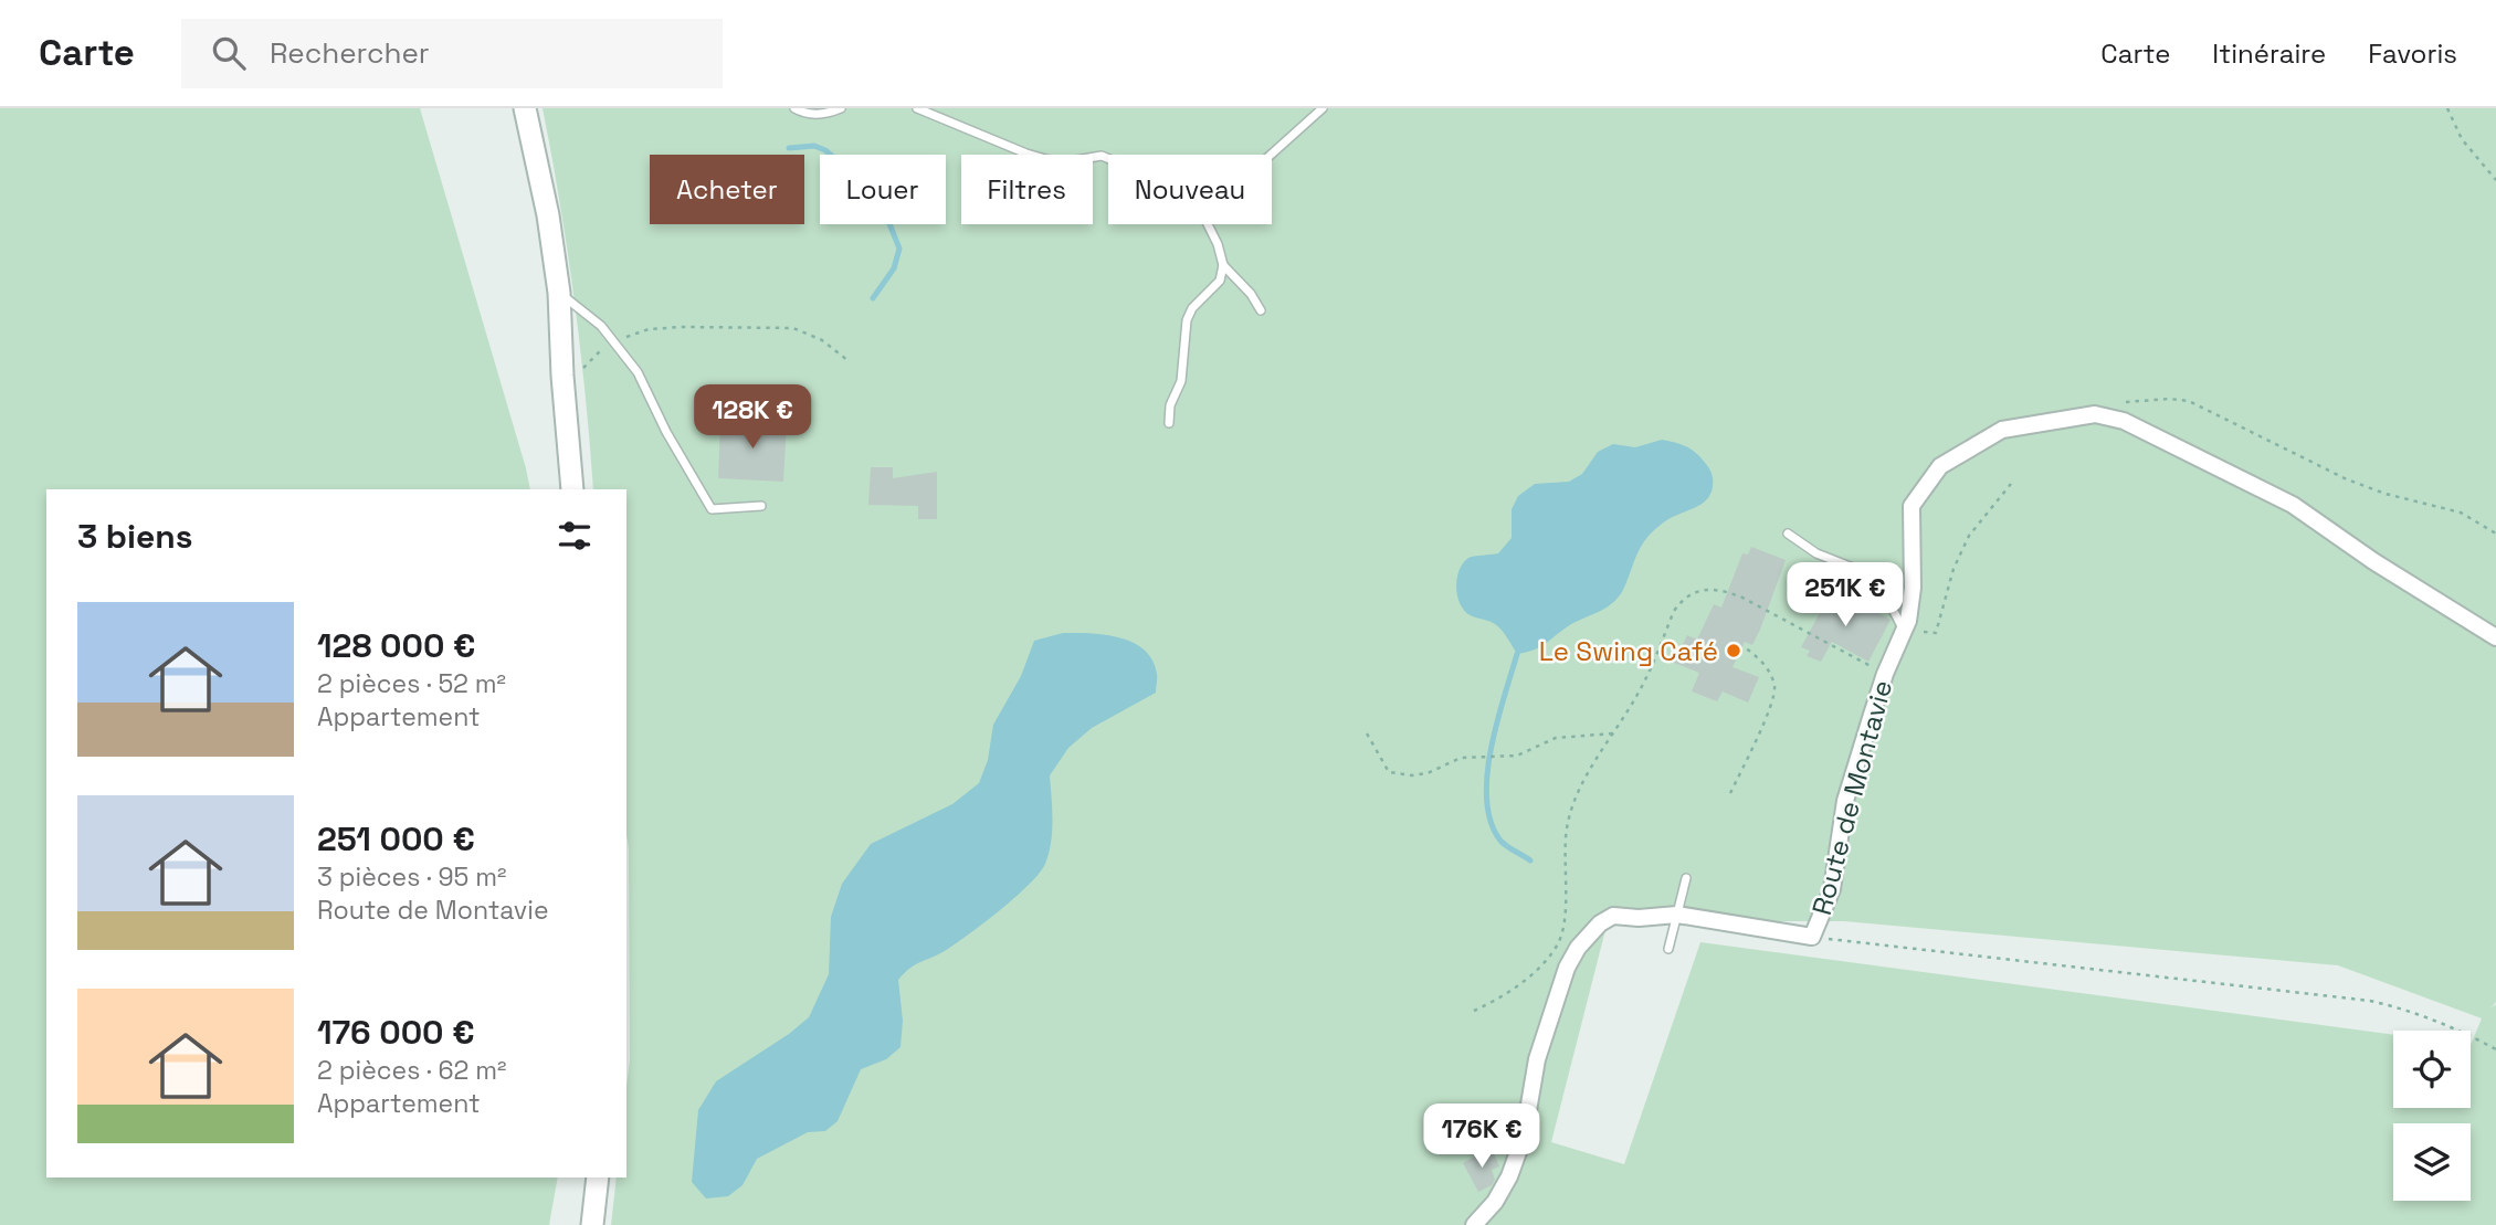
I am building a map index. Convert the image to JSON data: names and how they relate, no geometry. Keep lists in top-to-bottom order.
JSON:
{
  "streets": {
    "street": ["Route de Montavie"]
  },
  "places": ["Le Swing Café"],
  "page": {
    "header": "Carte",
    "search": "Rechercher",
    "nav": ["Carte", "Itinéraire", "Favoris"],
    "chip": [
      "Acheter",
      "Louer",
      "Filtres",
      "Nouveau"
    ],
    "price": ["128K €", "251K €", "176K €"],
    "heading": "3 biens",
    "list": [
      {
        "name": "128 000 €",
        "note": "2 pièces · 52 m² · Appartement"
      },
      {
        "name": "251 000 €",
        "note": "3 pièces · 95 m² · Route de Montavie"
      },
      {
        "name": "176 000 €",
        "note": "2 pièces · 62 m² · Appartement"
      }
    ]
  }
}
